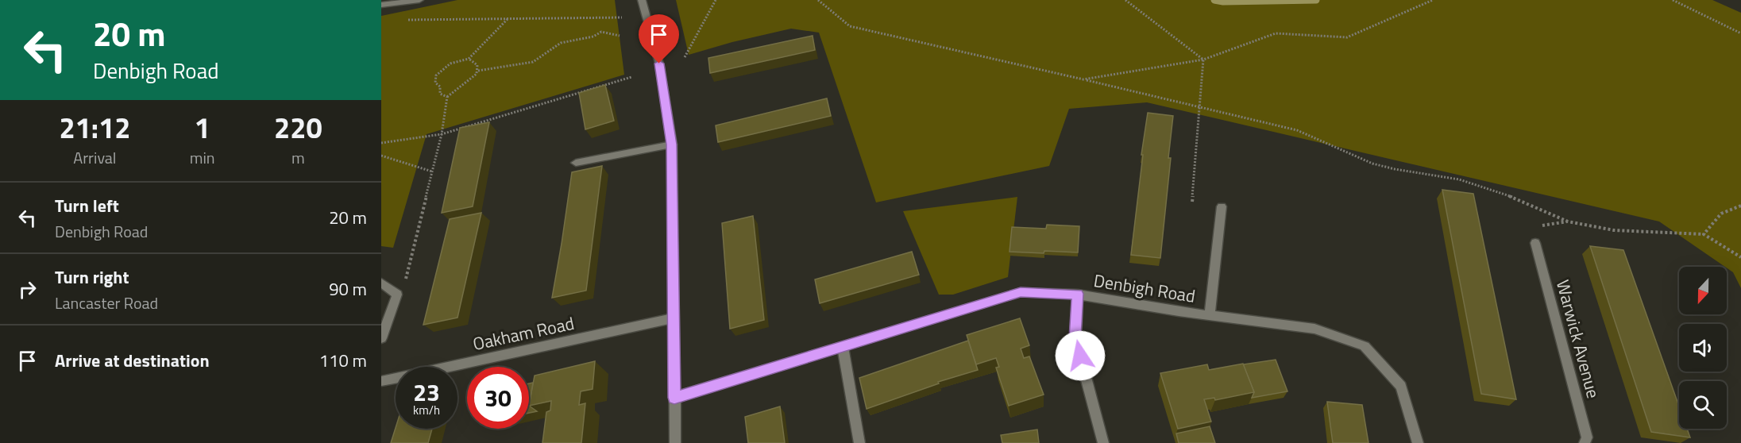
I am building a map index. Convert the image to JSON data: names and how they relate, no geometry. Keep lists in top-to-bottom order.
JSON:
{
  "streets": {
    "street": ["Denbigh Road", "Oakham Road", "Warwick Avenue"]
  },
  "north": "bottom",
  "page": {
    "turn": ["20 m", "Denbigh Road"],
    "eta": [
      "21:12",
      "Arrival",
      "1",
      "min",
      "220",
      "m"
    ],
    "list": [
      {
        "name": "Turn left",
        "note": "Denbigh Road",
        "value": "20 m"
      },
      {
        "name": "Turn right",
        "note": "Lancaster Road",
        "value": "90 m"
      },
      {
        "name": "Arrive at destination",
        "value": "110 m"
      }
    ],
    "speed": "23 km/h",
    "limit": "30"
  }
}
